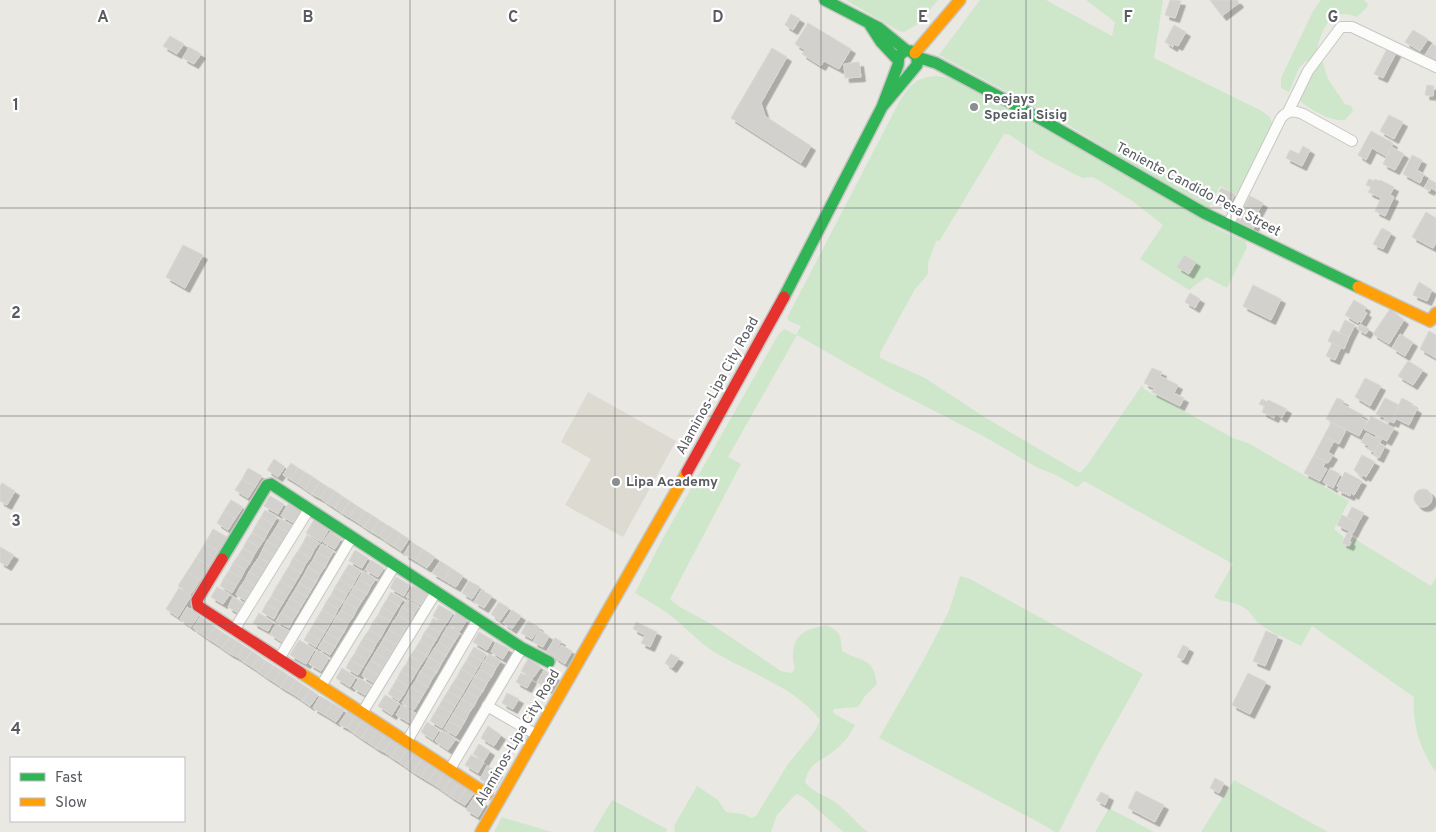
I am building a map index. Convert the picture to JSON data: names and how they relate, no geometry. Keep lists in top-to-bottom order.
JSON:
{
  "streets": {
    "street": ["Teniente Candido Pesa Street", "Alaminos-Lipa City Road"]
  },
  "crossings": [
    ["Teniente Candido Pesa Street", "Alaminos-Lipa City Road"]
  ],
  "places": ["Peejays Special Sisig", "Lipa Academy"],
  "legend": ["Fast", "Slow"],
  "grid": {
    "columns": [
      "A",
      "B",
      "C",
      "D",
      "E",
      "F",
      "G"
    ],
    "rows": [
      "1",
      "2",
      "3",
      "4"
    ]
  }
}
